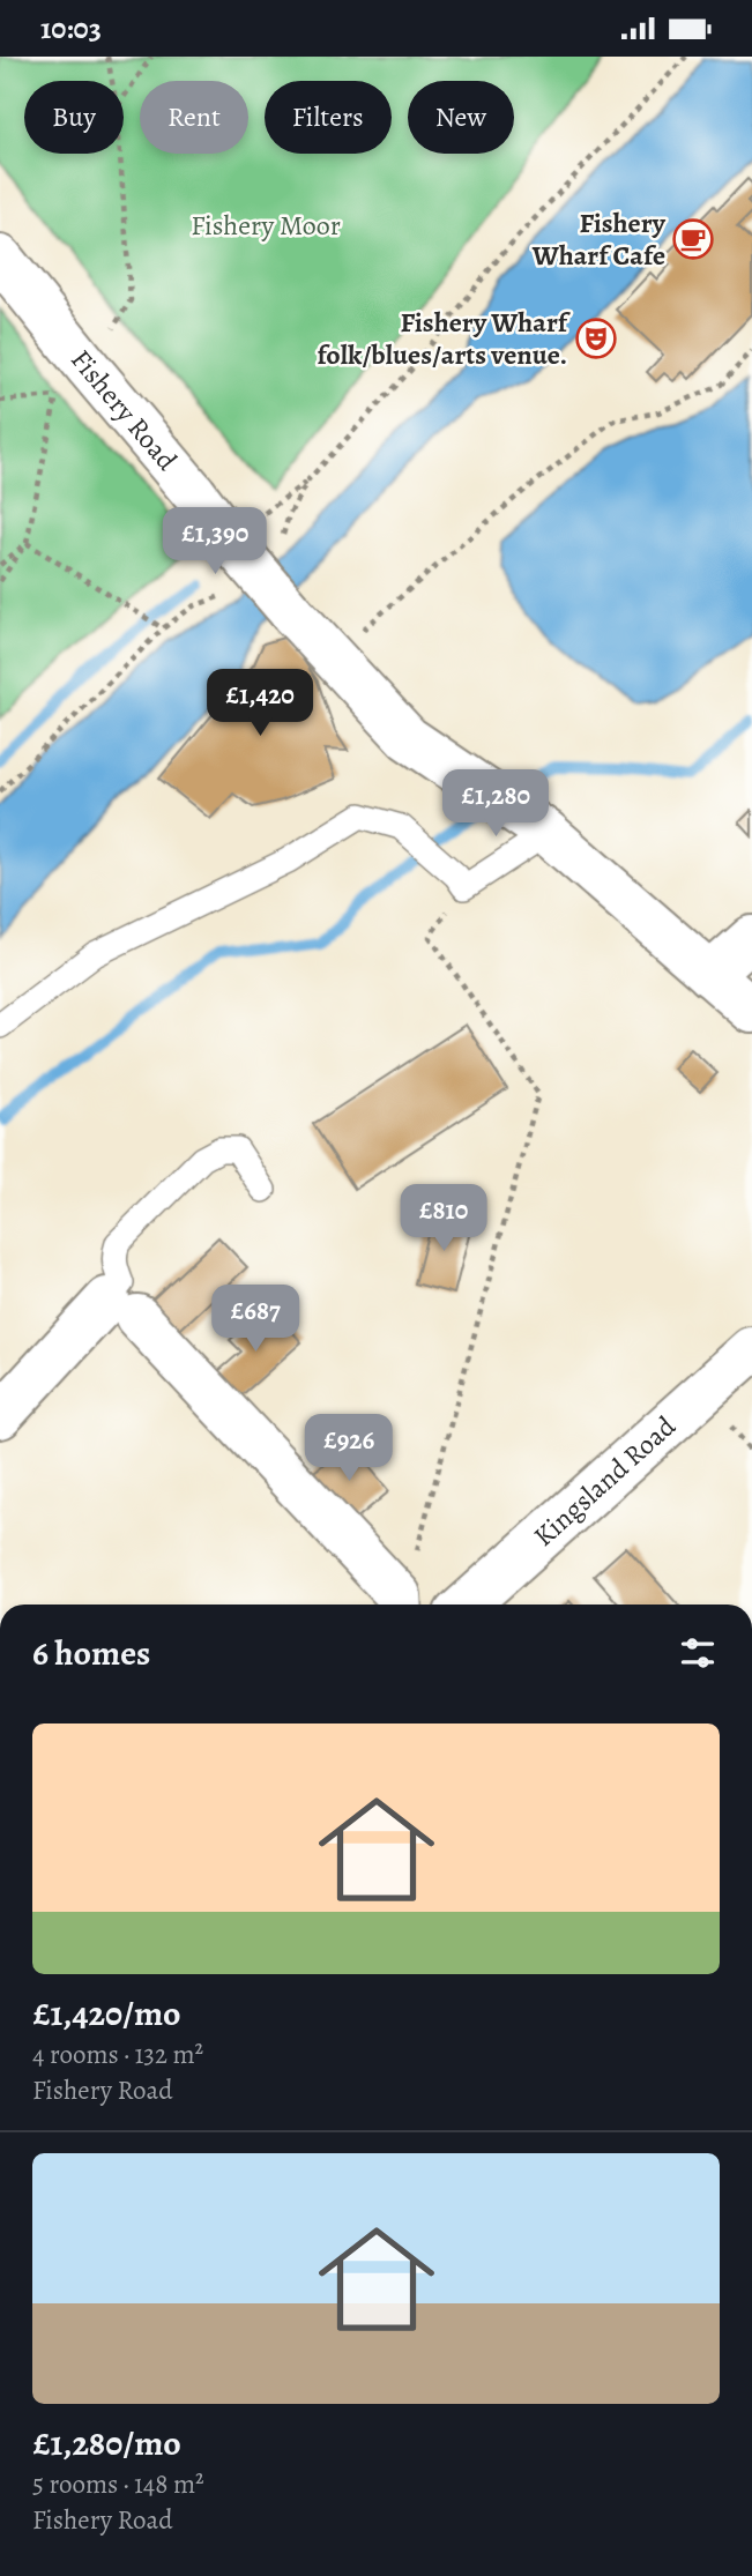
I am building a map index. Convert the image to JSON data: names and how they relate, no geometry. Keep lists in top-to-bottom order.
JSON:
{
  "streets": {
    "street": ["Fishery Road", "Kingsland Road"]
  },
  "parks": ["Fishery Moor"],
  "places": {
    "cafe": ["Fishery Wharf Cafe"],
    "theatre": ["Fishery Wharf folk/blues/arts venue."]
  },
  "page": {
    "status": "10:03",
    "chip": [
      "Buy",
      "Rent",
      "Filters",
      "New"
    ],
    "price": [
      "£1,390",
      "£1,420",
      "£1,280",
      "£810",
      "£687",
      "£926"
    ],
    "heading": "6 homes",
    "list": [
      {
        "name": "£1,420/mo",
        "note": "4 rooms · 132 m² · Fishery Road"
      },
      {
        "name": "£1,280/mo",
        "note": "5 rooms · 148 m² · Fishery Road"
      }
    ]
  }
}
